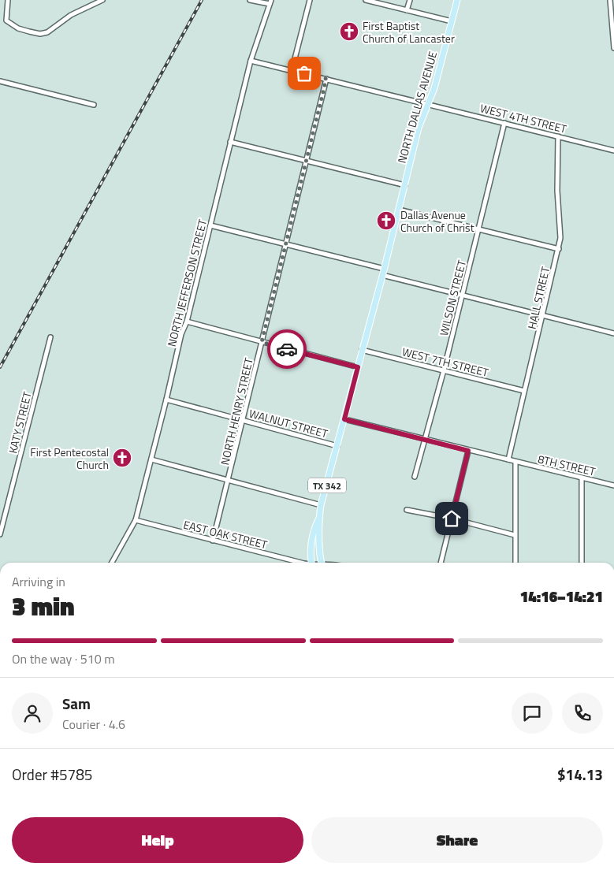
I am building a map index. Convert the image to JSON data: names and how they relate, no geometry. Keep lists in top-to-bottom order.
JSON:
{
  "streets": {
    "main road": ["NORTH DALLAS AVENUE", "TX 342"],
    "street": [
      "WEST 4TH STREET",
      "NORTH JEFFERSON STREET",
      "WILSON STREET",
      "HALL STREET",
      "WEST 7TH STREET",
      "NORTH HENRY STREET",
      "KATY STREET",
      "WALNUT STREET",
      "8TH STREET",
      "EAST OAK STREET"
    ]
  },
  "crossings": [
    ["NORTH DALLAS AVENUE", "WEST 4TH STREET"],
    ["NORTH DALLAS AVENUE", "WEST 7TH STREET"],
    ["NORTH DALLAS AVENUE", "WALNUT STREET"],
    ["WEST 4TH STREET", "NORTH JEFFERSON STREET"],
    ["WEST 4TH STREET", "WILSON STREET"],
    ["WEST 4TH STREET", "HALL STREET"],
    ["WEST 4TH STREET", "NORTH HENRY STREET"],
    ["NORTH JEFFERSON STREET", "WALNUT STREET"],
    ["NORTH JEFFERSON STREET", "EAST OAK STREET"],
    ["WILSON STREET", "WEST 7TH STREET"],
    ["HALL STREET", "WEST 7TH STREET"],
    ["HALL STREET", "8TH STREET"],
    ["NORTH HENRY STREET", "WALNUT STREET"],
    ["NORTH HENRY STREET", "EAST OAK STREET"]
  ],
  "places": {
    "church": ["First Baptist Church of Lancaster", "Dallas Avenue Church of Christ", "First Pentecostal Church"]
  },
  "page": {
    "heading": ["3 min", "Arriving in", "14:16–14:21"],
    "panel": [
      "Sam",
      "Courier · 4.6",
      "Order #5785",
      "$14.13"
    ],
    "bar": "On the way · 510 m",
    "buttons": ["Help", "Share"]
  }
}
